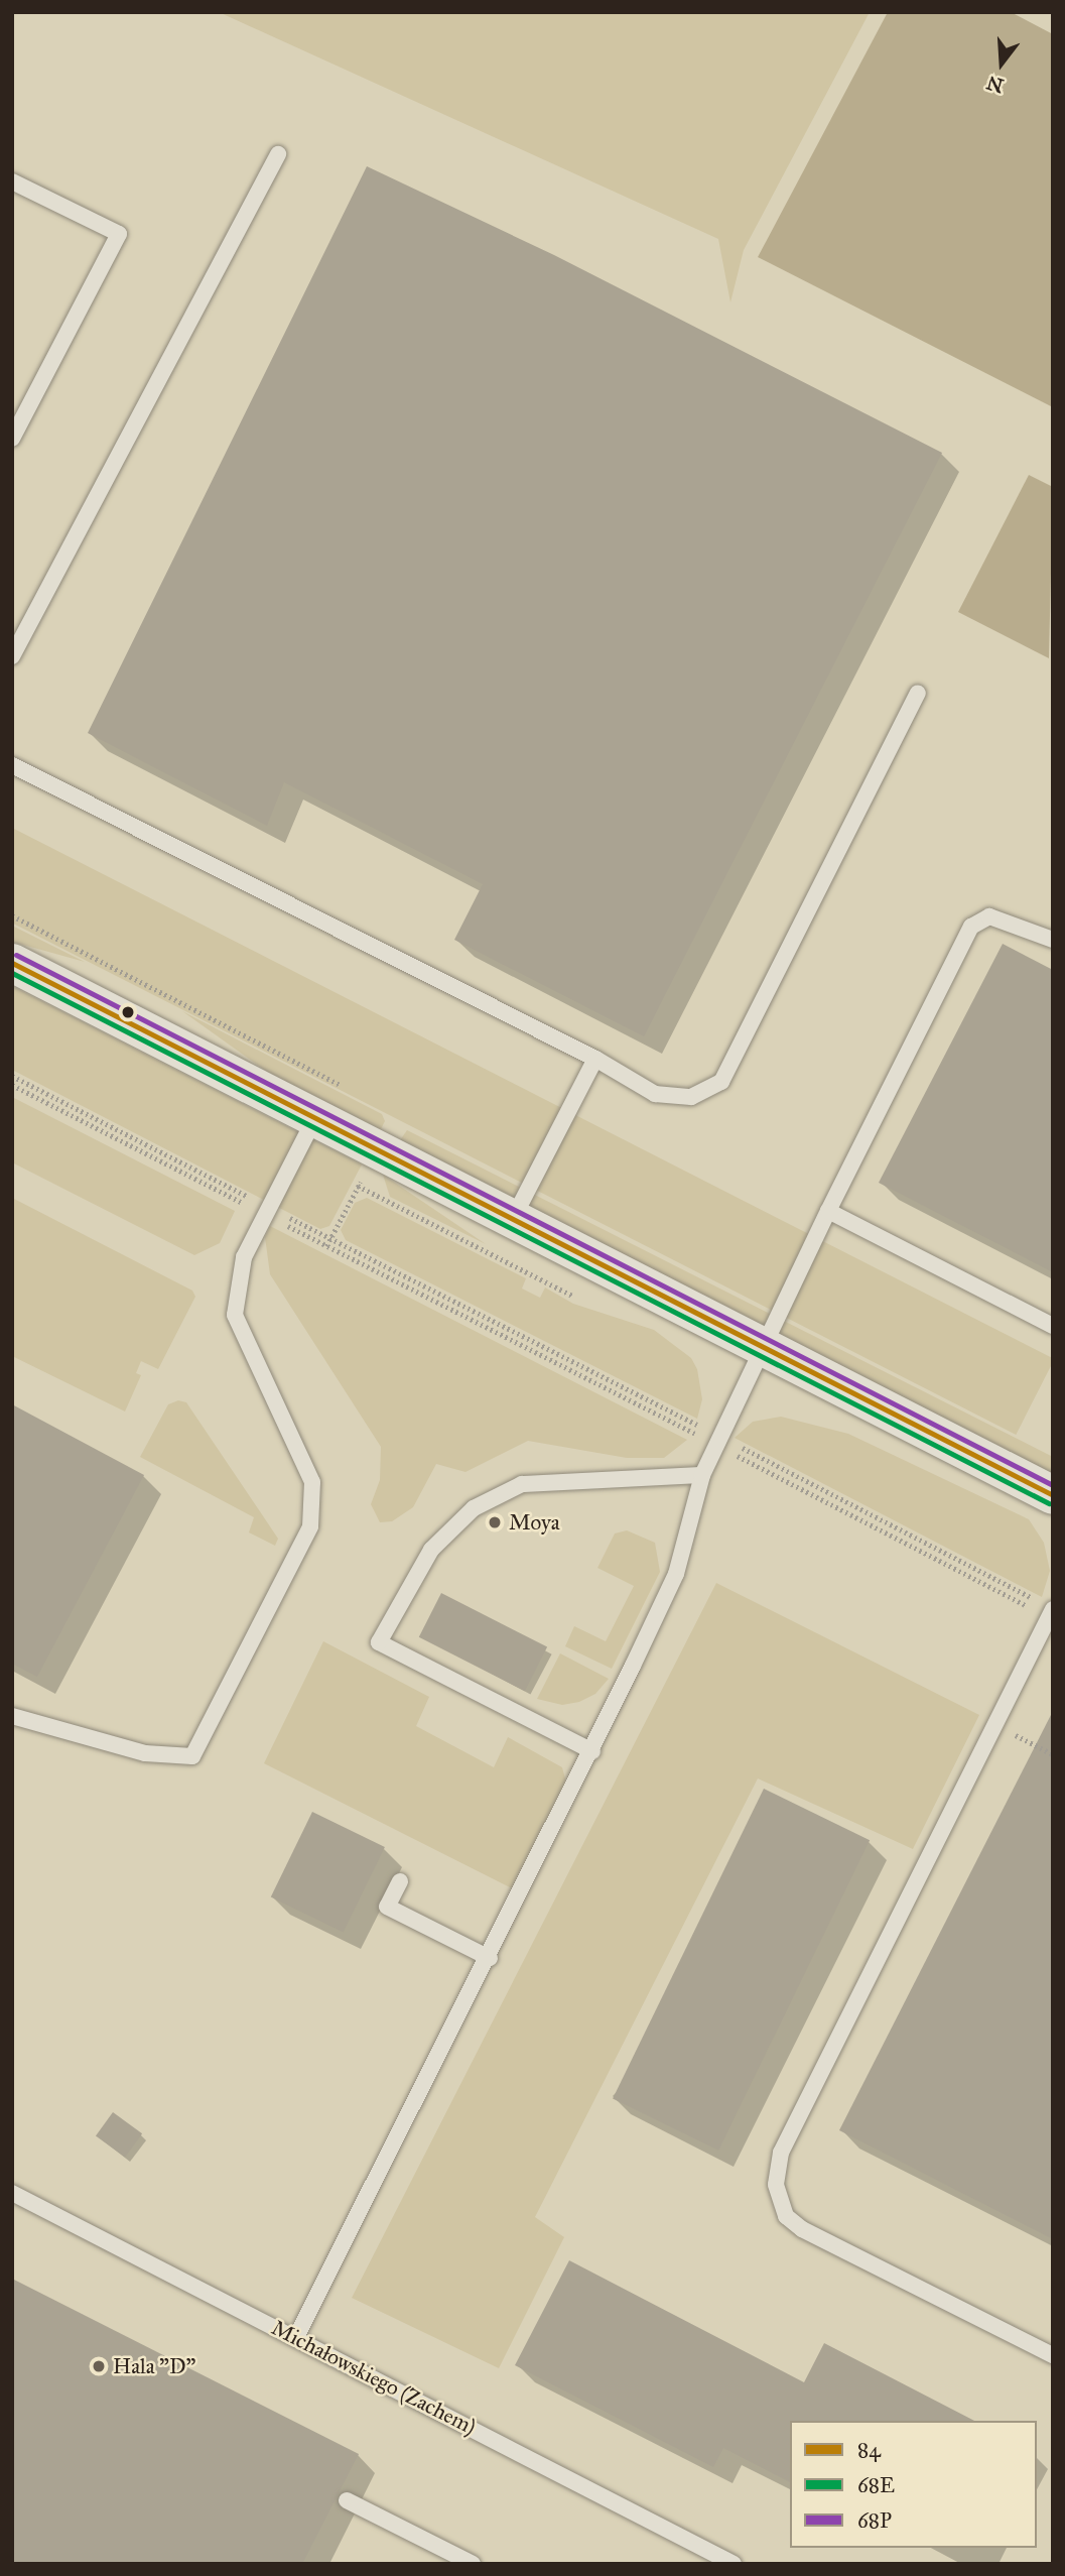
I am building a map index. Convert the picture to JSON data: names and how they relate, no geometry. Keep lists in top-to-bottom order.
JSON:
{
  "streets": {
    "lane": ["Michałowskiego (Zachem)"]
  },
  "places": ["Moya", "Hala \"D\""],
  "lines": ["transit line 68P", "transit line 84", "transit line 68E"],
  "legend": ["84", "68E", "68P"],
  "north": "bottom"
}
